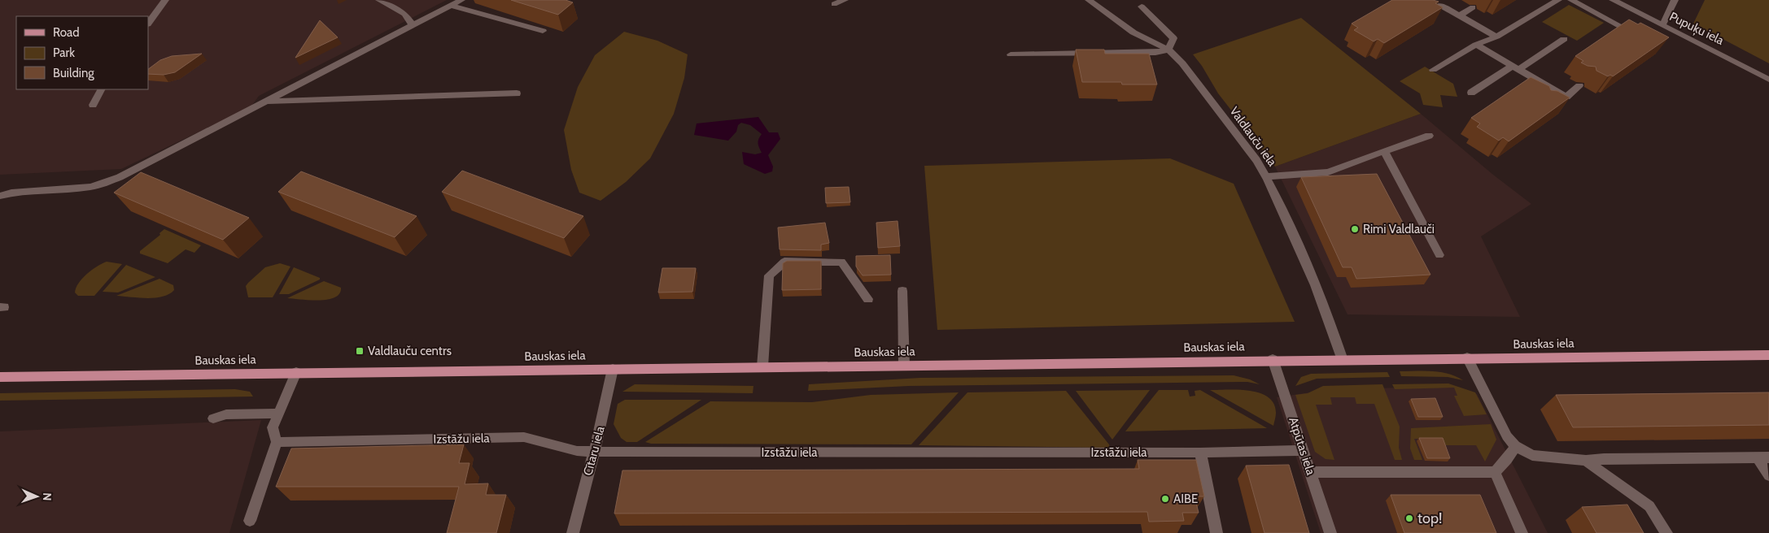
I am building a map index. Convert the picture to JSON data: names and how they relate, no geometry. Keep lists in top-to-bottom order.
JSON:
{
  "streets": {
    "main road": ["Bauskas iela"],
    "street": [
      "Pupuķu iela",
      "Valdlauču iela",
      "Izstāžu iela",
      "Atpūtas iela",
      "Cītaru iela"
    ]
  },
  "crossings": [
    ["Valdlauču iela", "Bauskas iela"],
    ["Bauskas iela", "Atpūtas iela"],
    ["Bauskas iela", "Cītaru iela"],
    ["Izstāžu iela", "Atpūtas iela"],
    ["Izstāžu iela", "Cītaru iela"]
  ],
  "places": {
    "other": ["Rimi Valdlauči", "AIBE", "top!"],
    "transit": ["Valdlauču centrs"]
  },
  "legend": ["Road", "Park", "Building"],
  "north": "right"
}
